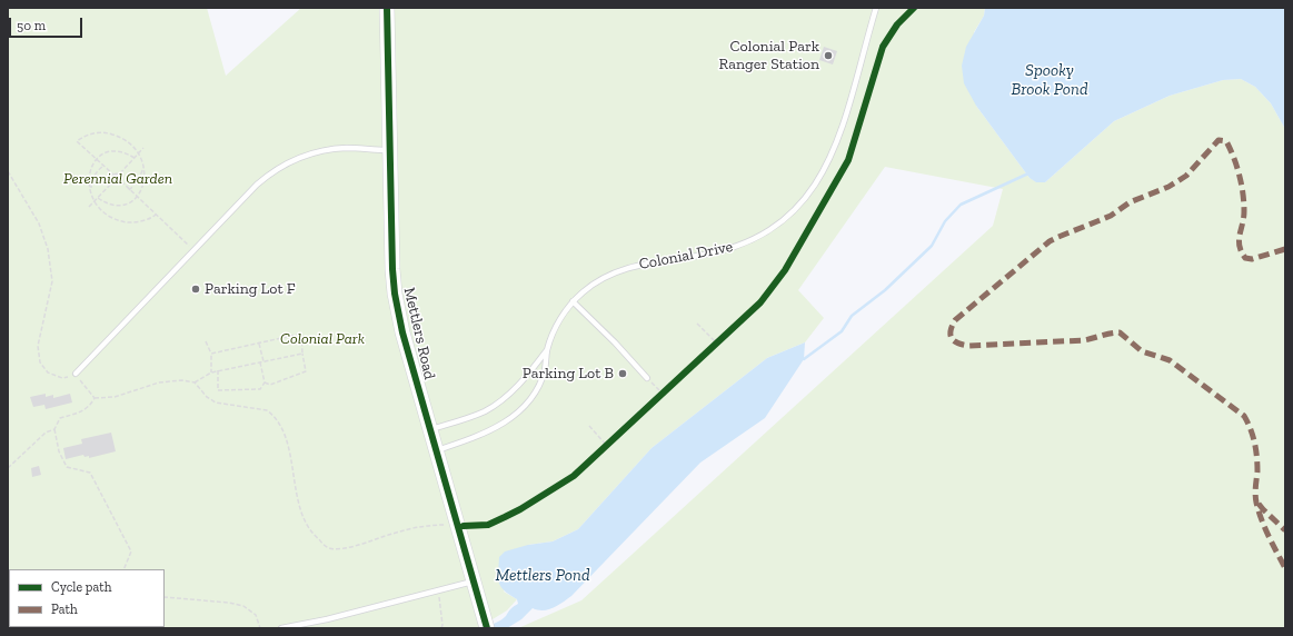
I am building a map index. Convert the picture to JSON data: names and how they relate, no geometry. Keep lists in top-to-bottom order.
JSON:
{
  "streets": {
    "street": ["Mettlers Road"],
    "lane": ["Colonial Drive"]
  },
  "crossings": [
    ["Colonial Drive", "Mettlers Road"]
  ],
  "water": ["Spooky Brook Pond", "Mettlers Pond"],
  "parks": ["Perennial Garden", "Colonial Park"],
  "places": ["Colonial Park Ranger Station", "Parking Lot F", "Parking Lot B"],
  "legend": ["Cycle path", "Path"],
  "scale_bar": "50 m"
}
